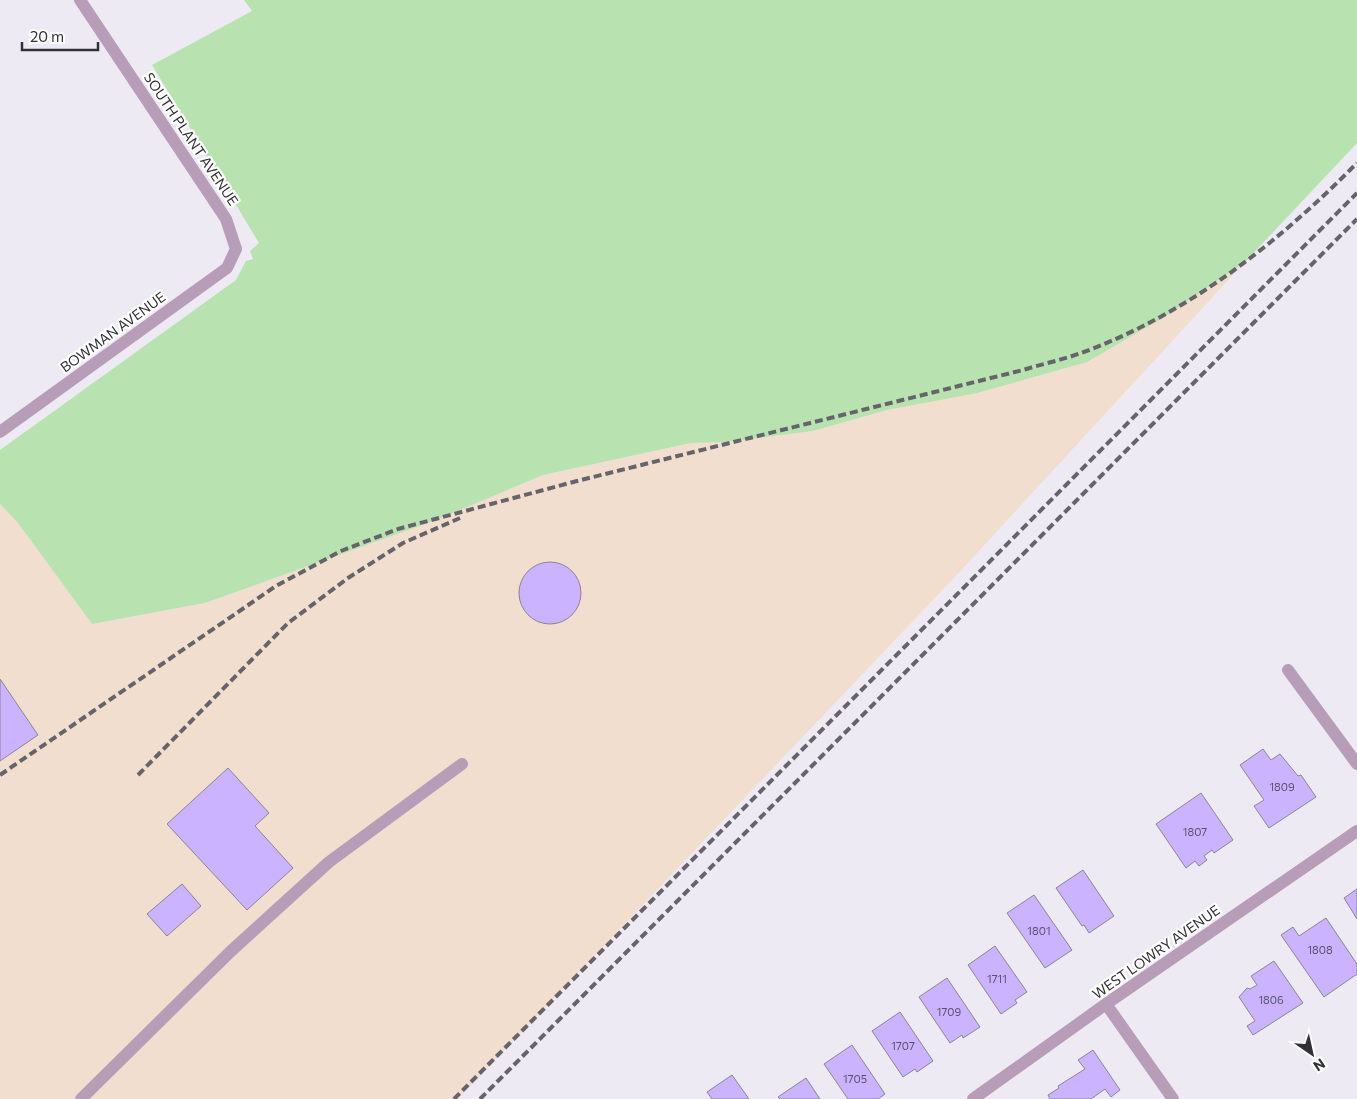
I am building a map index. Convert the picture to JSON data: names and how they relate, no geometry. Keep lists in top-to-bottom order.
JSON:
{
  "streets": {
    "street": ["SOUTH PLANT AVENUE", "BOWMAN AVENUE", "WEST LOWRY AVENUE"]
  },
  "crossings": [
    ["SOUTH PLANT AVENUE", "BOWMAN AVENUE"]
  ],
  "house_numbers": [
    "1809",
    "1807",
    "1801",
    "1808",
    "1711",
    "1806",
    "1709",
    "1707",
    "1705"
  ],
  "scale_bar": "20 m",
  "north": "bottom right"
}
